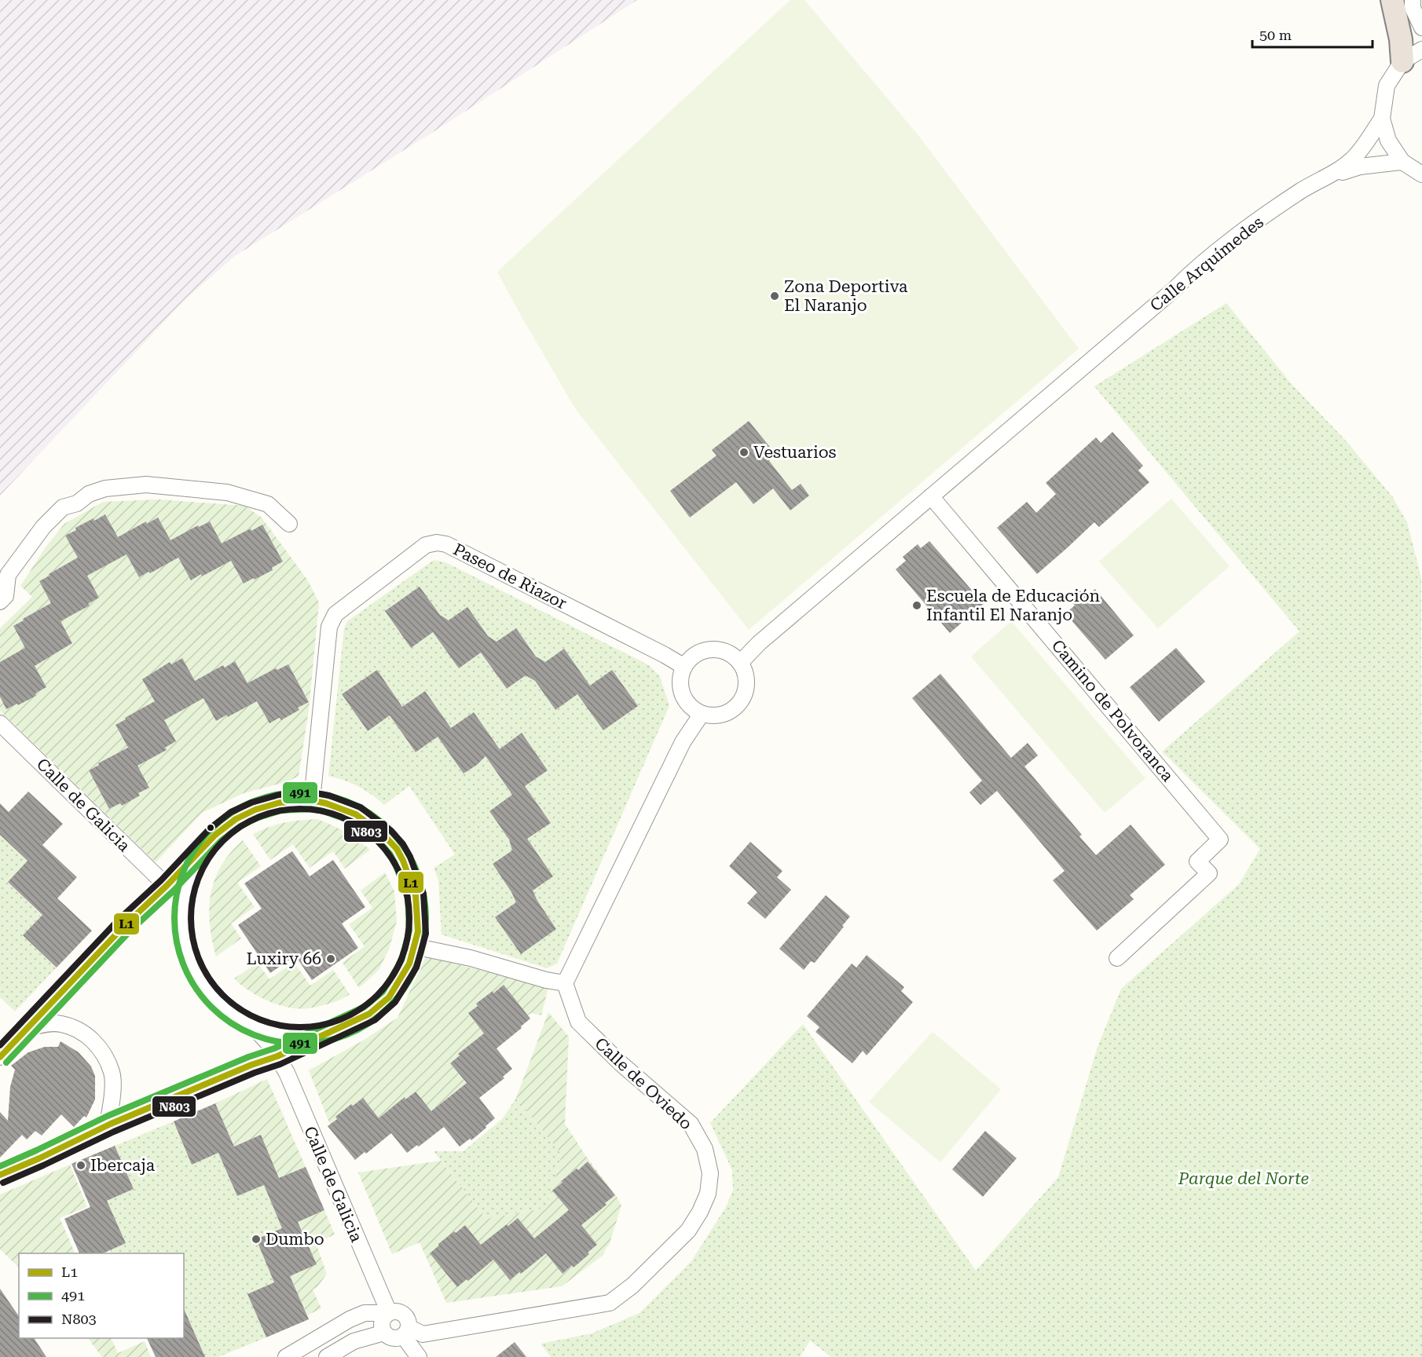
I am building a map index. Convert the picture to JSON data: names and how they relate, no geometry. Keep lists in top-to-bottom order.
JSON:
{
  "streets": {
    "street": [
      "Calle Arquímedes",
      "Paseo de Riazor",
      "Camino de Polvoranca",
      "Calle de Galicia",
      "Calle de Oviedo"
    ]
  },
  "crossings": [
    ["Calle Arquímedes", "Camino de Polvoranca"],
    ["Calle de Galicia", "Calle de Oviedo"]
  ],
  "parks": ["Parque del Norte"],
  "places": [
    "Zona Deportiva El Naranjo",
    "Vestuarios",
    "Escuela de Educación Infantil El Naranjo",
    "Luxiry 66",
    "Ibercaja",
    "Dumbo"
  ],
  "lines": ["transit line 491", "transit line N803", "transit line L1"],
  "legend": ["L1", "491", "N803"],
  "scale_bar": "50 m"
}
